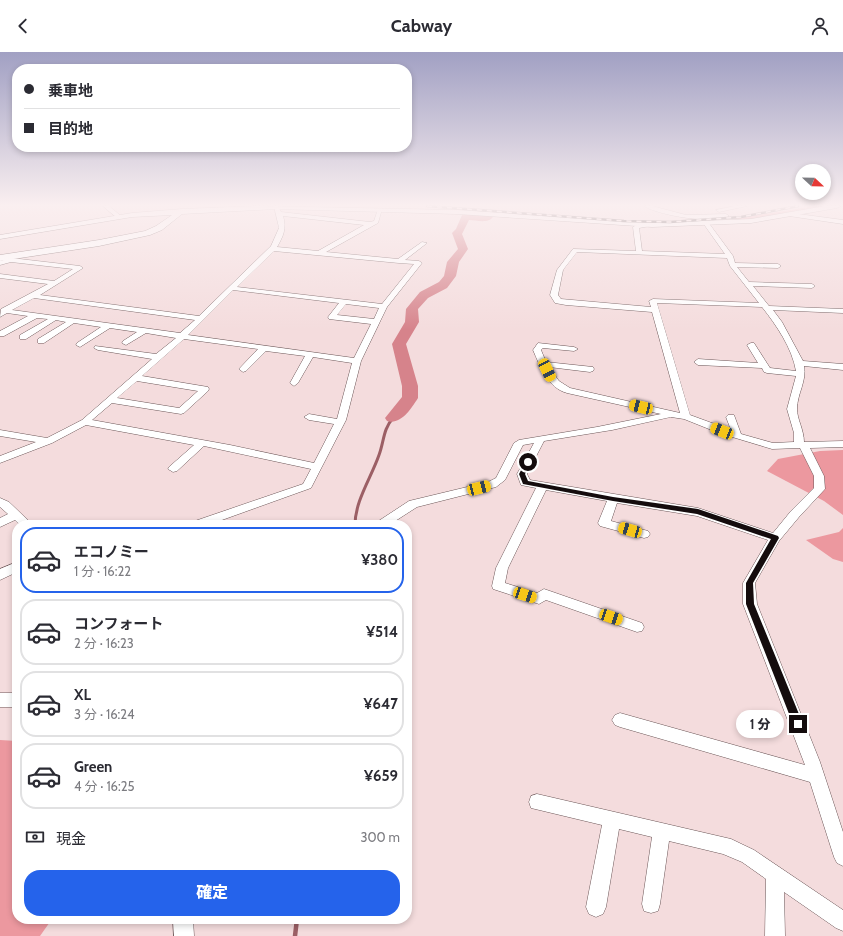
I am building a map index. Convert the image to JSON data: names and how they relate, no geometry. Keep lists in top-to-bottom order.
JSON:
{
  "north": "right",
  "page": {
    "header": "Cabway",
    "banner": ["乗車地", "目的地"],
    "list": [
      {
        "name": "エコノミー",
        "note": "1 分 · 16:22",
        "value": "¥380"
      },
      {
        "name": "コンフォート",
        "note": "2 分 · 16:23",
        "value": "¥514"
      },
      {
        "name": "XL",
        "note": "3 分 · 16:24",
        "value": "¥647"
      },
      {
        "name": "Green",
        "note": "4 分 · 16:25",
        "value": "¥659"
      }
    ],
    "bubble": "1 分",
    "pay": ["現金", "300 m"],
    "buttons": "確定"
  }
}
